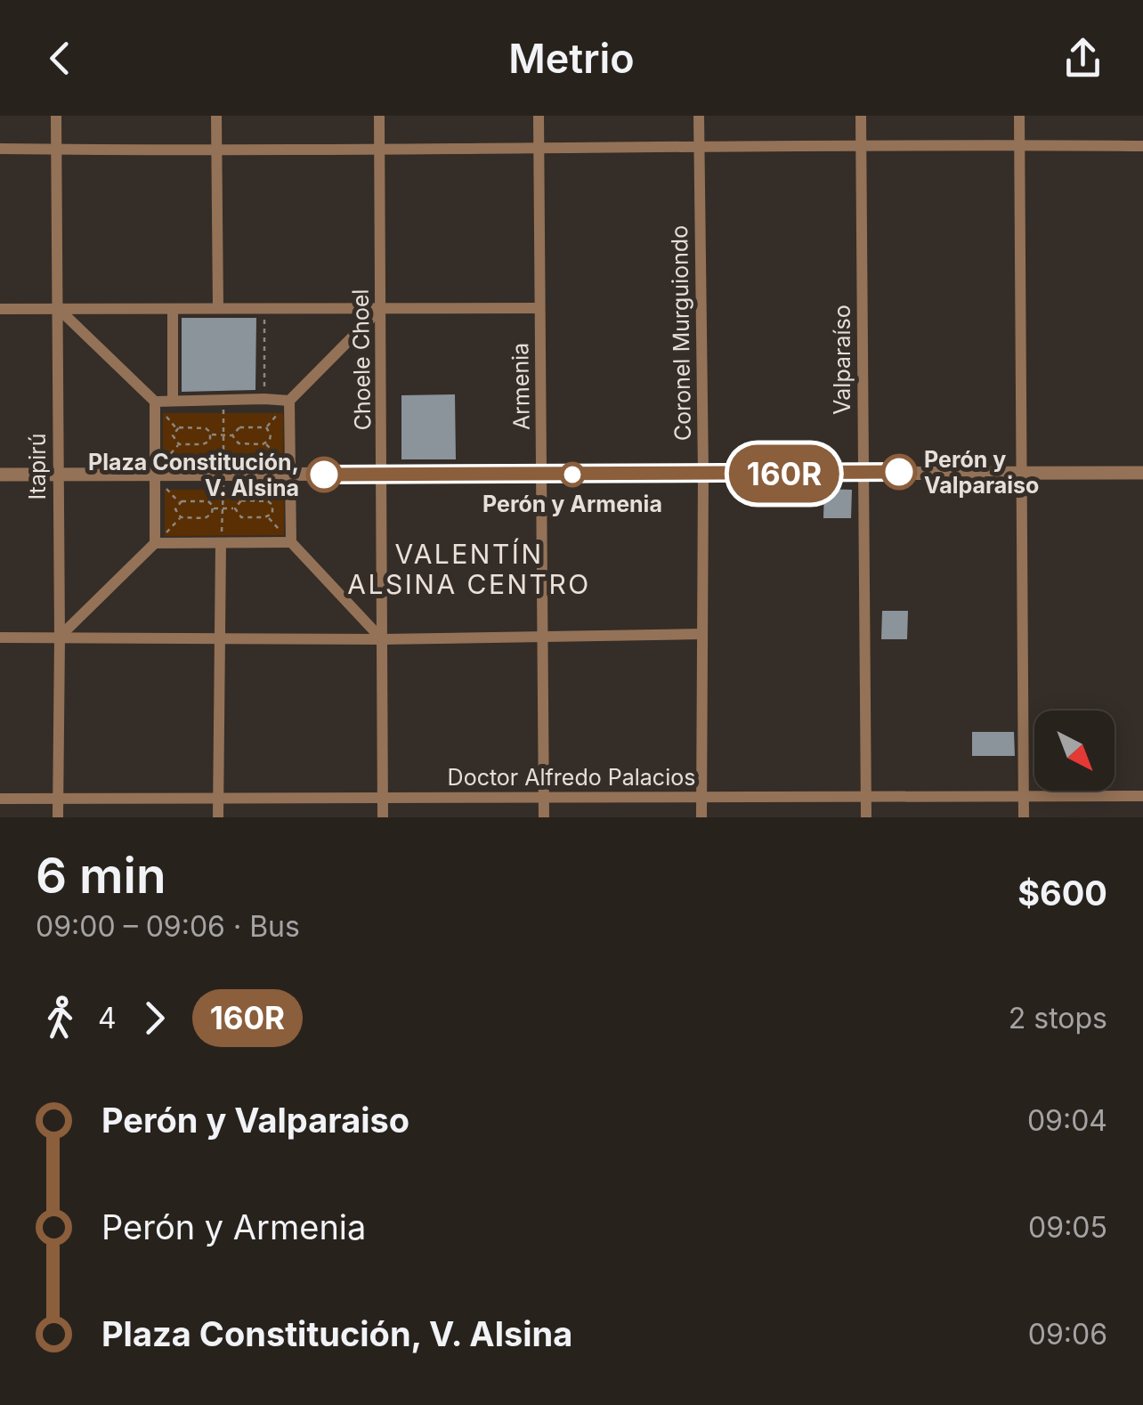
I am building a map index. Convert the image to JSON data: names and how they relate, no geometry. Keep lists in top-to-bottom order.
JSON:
{
  "streets": {
    "street": [
      "Coronel Murguiondo",
      "Choele Choel",
      "Valparaíso",
      "Armenia",
      "Itapirú",
      "Doctor Alfredo Palacios"
    ]
  },
  "crossings": [
    ["Coronel Murguiondo", "Doctor Alfredo Palacios"],
    ["Choele Choel", "Doctor Alfredo Palacios"],
    ["Valparaíso", "Doctor Alfredo Palacios"],
    ["Armenia", "Doctor Alfredo Palacios"],
    ["Itapirú", "Doctor Alfredo Palacios"]
  ],
  "districts": ["VALENTÍN ALSINA CENTRO"],
  "places": ["Perón y Valparaiso", "Plaza Constitución, V. Alsina", "Perón y Armenia"],
  "lines": ["bus line 160R"],
  "north": "bottom right",
  "page": {
    "header": "Metrio",
    "on_map": "160R",
    "heading": ["6 min", "09:00 – 09:06 · Bus", "$600"],
    "legs": ["4", "160R", "2 stops"],
    "list": [
      {
        "name": "Perón y Valparaiso",
        "value": "09:04"
      },
      {
        "name": "Perón y Armenia",
        "value": "09:05"
      },
      {
        "name": "Plaza Constitución, V. Alsina",
        "value": "09:06"
      }
    ]
  }
}
